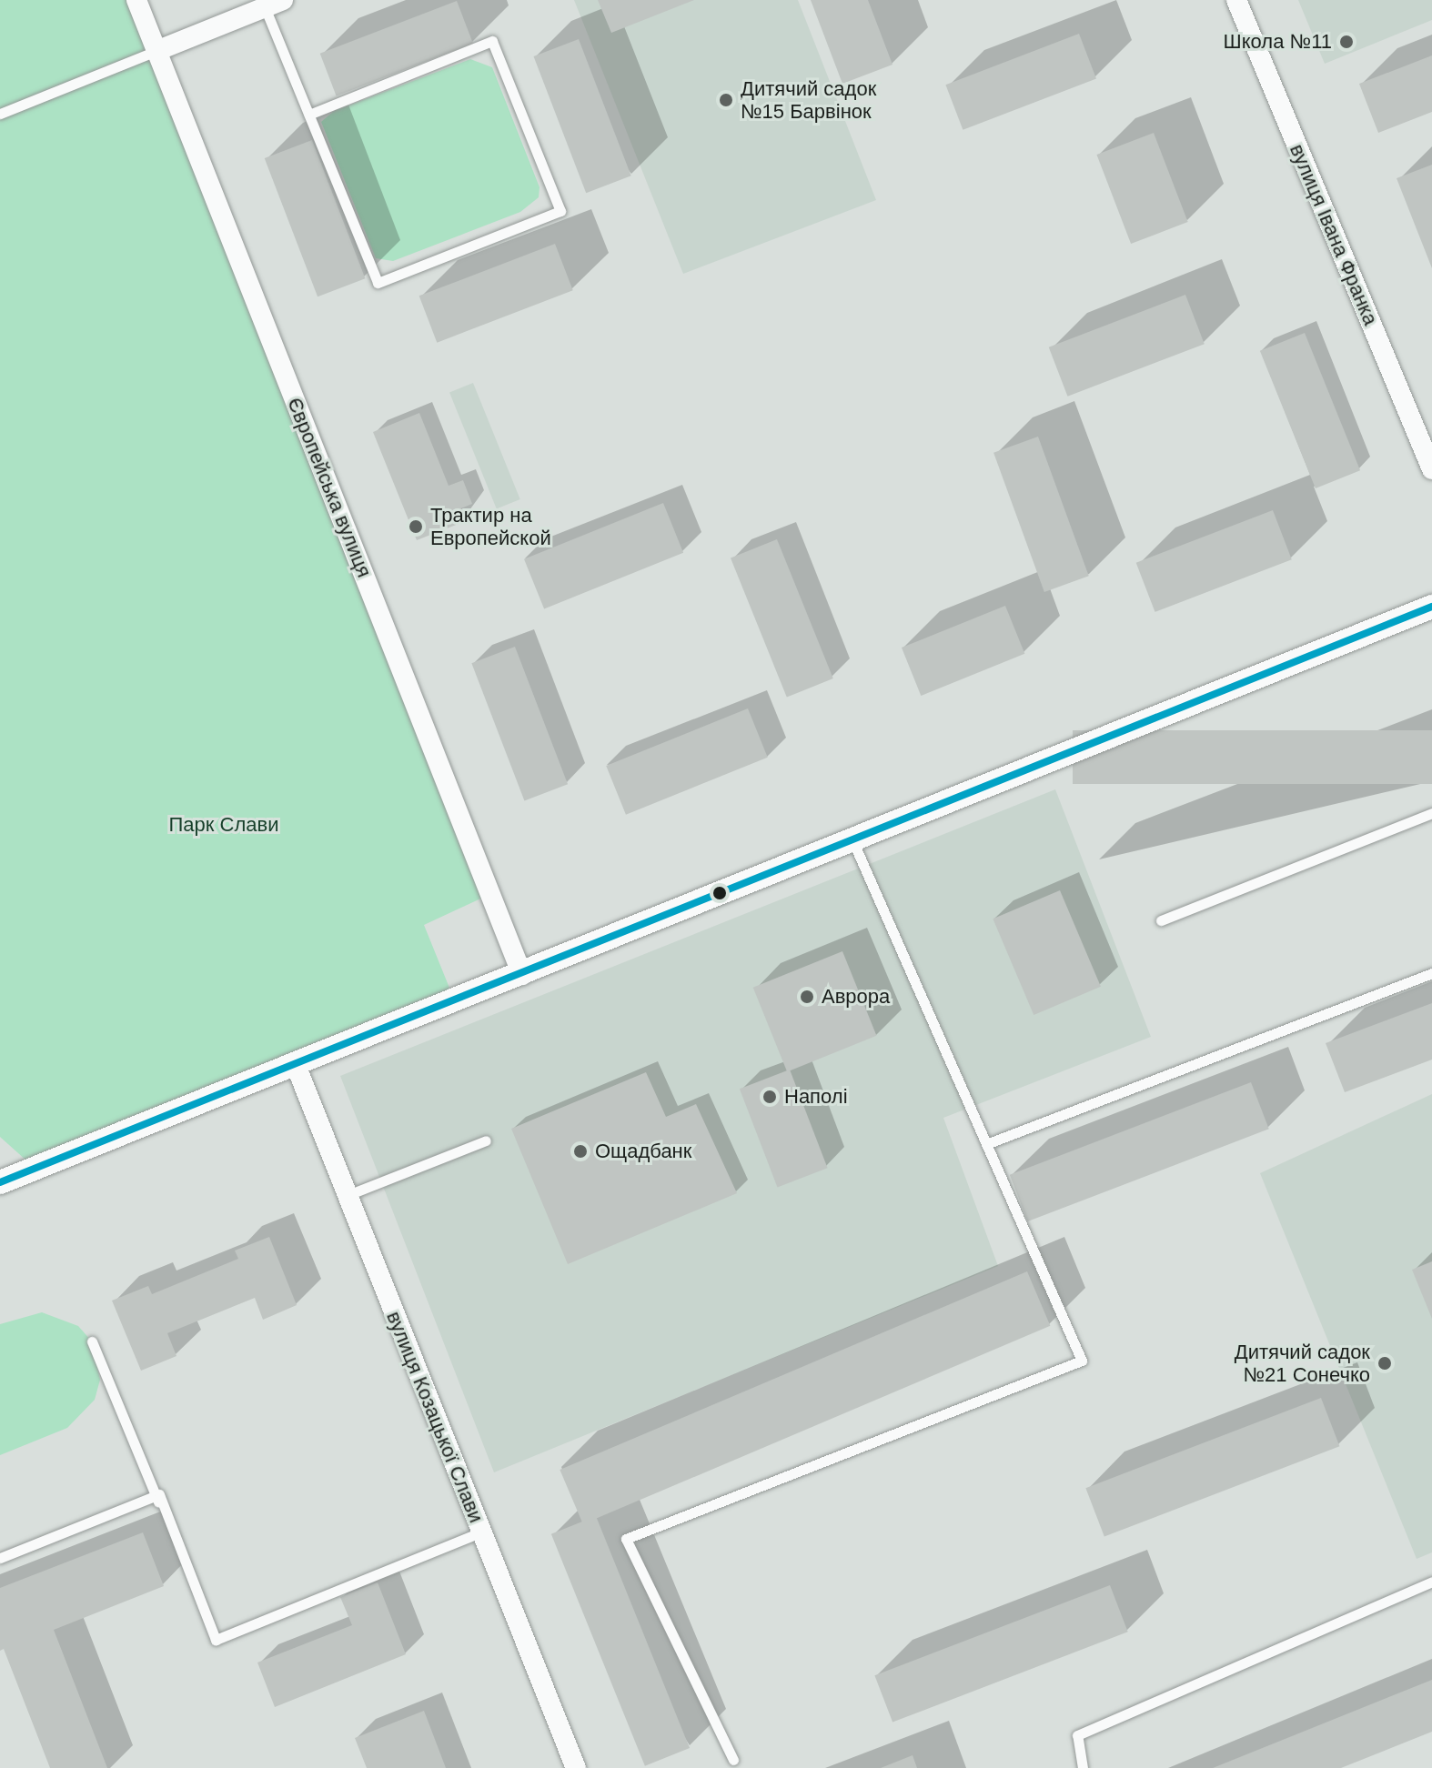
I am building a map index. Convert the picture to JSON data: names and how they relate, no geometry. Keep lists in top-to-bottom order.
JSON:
{
  "streets": {
    "street": ["вулиця Івана Франка", "Європейська вулиця", "вулиця Козацької Слави"]
  },
  "parks": ["Парк Слави"],
  "places": [
    "Школа №11",
    "Дитячий садок №15 Барвінок",
    "Трактир на Европейской",
    "Аврора",
    "Наполі",
    "Ощадбанк",
    "Дитячий садок №21 Сонечко"
  ]
}
